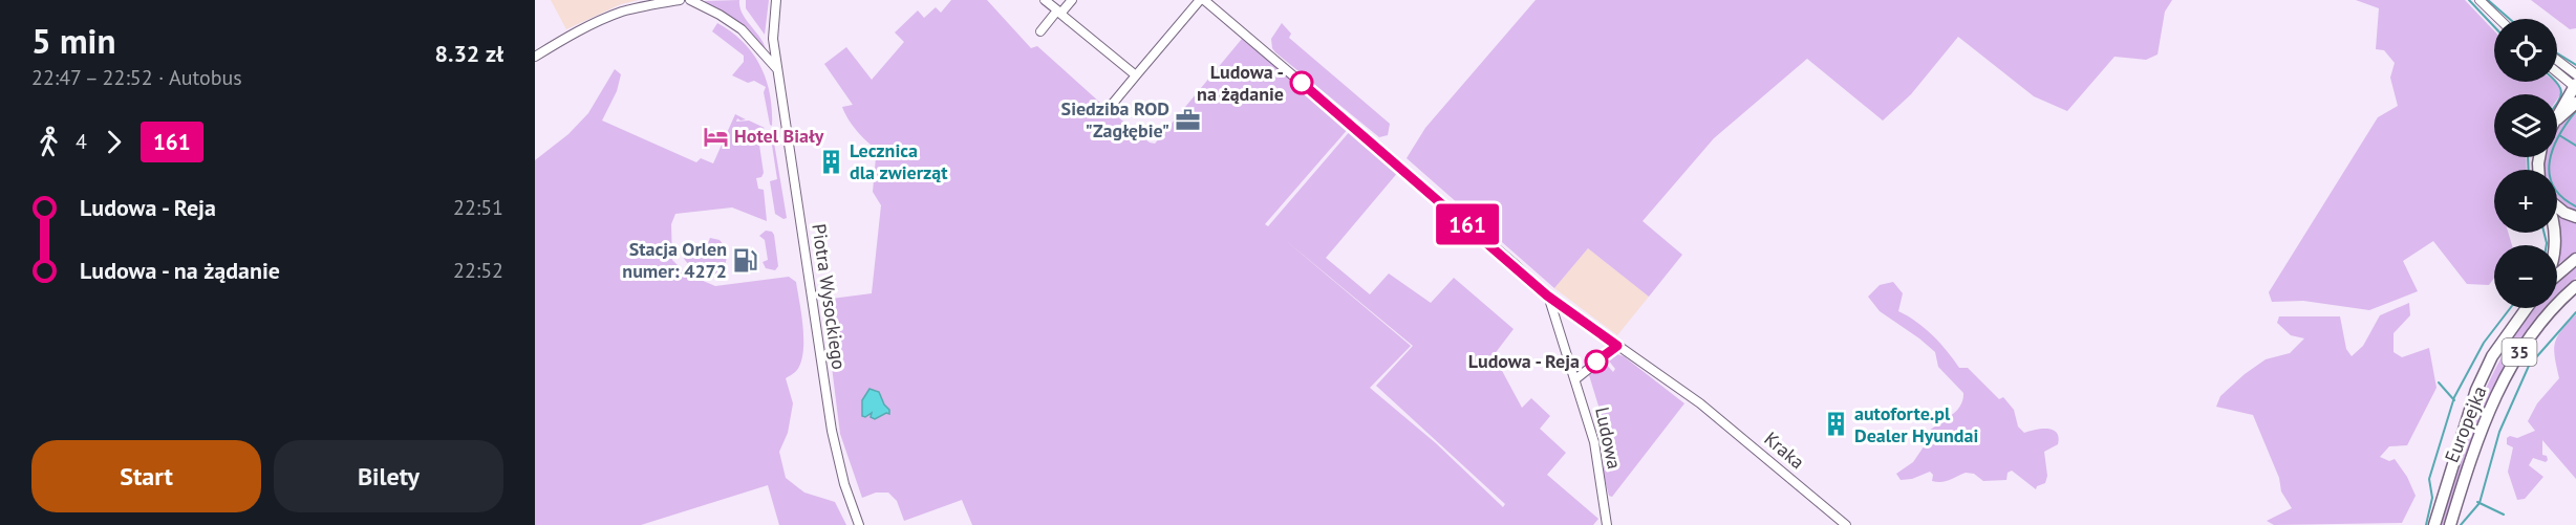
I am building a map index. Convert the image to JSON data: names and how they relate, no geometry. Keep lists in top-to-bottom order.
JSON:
{
  "streets": {
    "main road": ["35", "Europejka"],
    "street": ["Piotra Wysockiego", "Ludowa", "Kraka"]
  },
  "crossings": [
    ["Ludowa", "Kraka"]
  ],
  "places": {
    "other": ["Ludowa - na żądanie", "Ludowa - Reja"],
    "office": ["Siedziba ROD \"Zagłębie\""],
    "hotel": ["Hotel Biały"],
    "building": ["Lecznica dla zwierząt", "autoforte.pl Dealer Hyundai"],
    "fuel station": ["Stacja Orlen numer: 4272"]
  },
  "lines": ["bus line 161"],
  "page": {
    "heading": ["5 min", "22:47 – 22:52 · Autobus", "8.32 zł"],
    "on_map": "161",
    "map_buttons": ["+", "−"],
    "legs": ["4", "161"],
    "list": [
      {
        "name": "Ludowa - Reja",
        "value": "22:51"
      },
      {
        "name": "Ludowa - na żądanie",
        "value": "22:52"
      }
    ],
    "buttons": ["Start", "Bilety"]
  }
}
